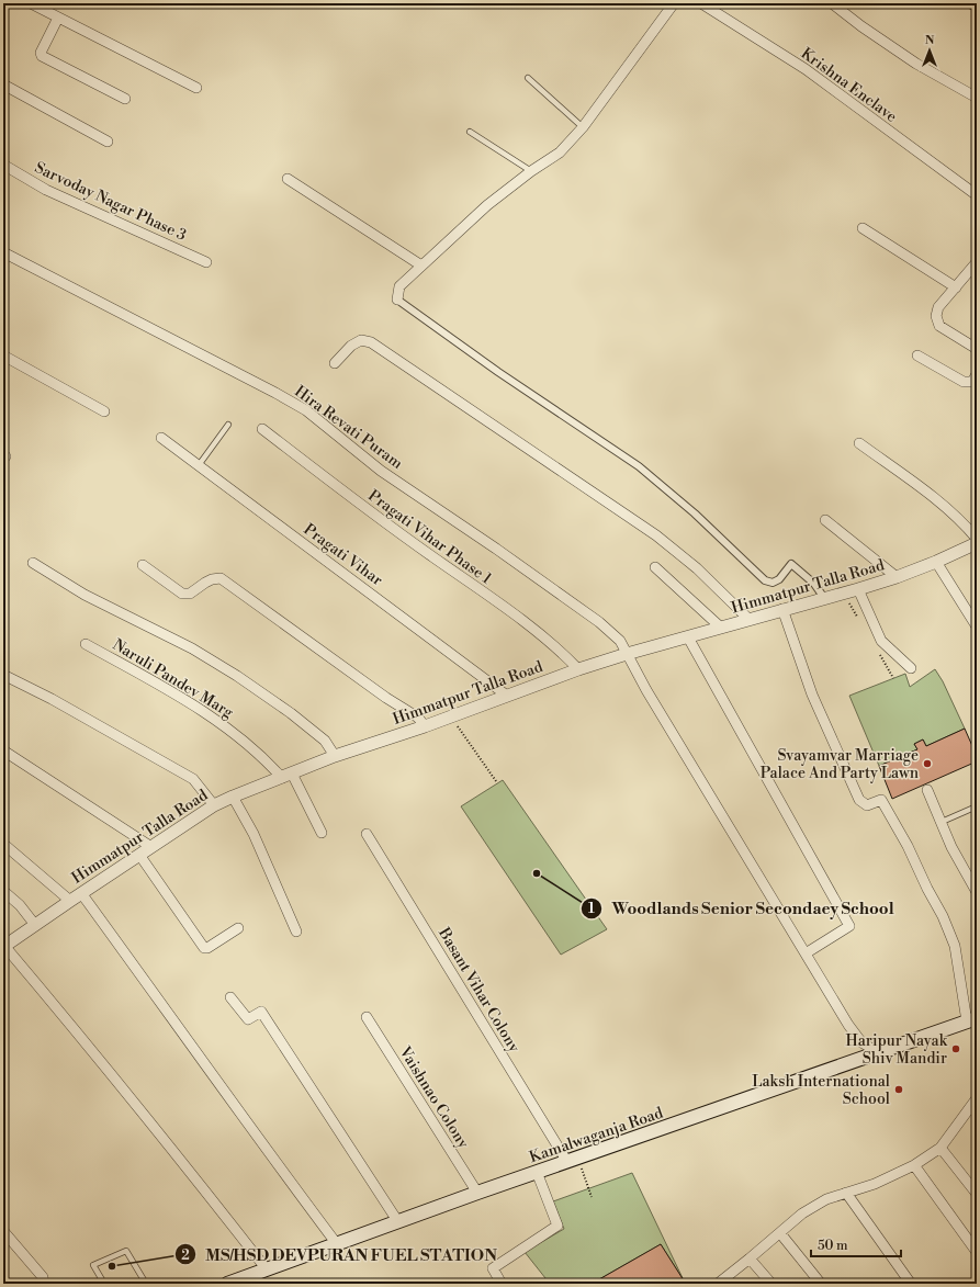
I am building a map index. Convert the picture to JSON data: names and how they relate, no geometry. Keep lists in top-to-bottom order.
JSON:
{
  "streets": {
    "main road": ["Kamalwaganja Road"],
    "street": [
      "Krishna Enclave",
      "Sarvoday Nagar Phase 3",
      "Hira Revati Puram",
      "Pragati Vihar Phase 1",
      "Pragati Vihar",
      "Himmatpur Talla Road",
      "Naruli Pandev Marg",
      "Basant Vihar Colony",
      "Vaishnao Colony"
    ]
  },
  "crossings": [
    ["Hira Revati Puram", "Himmatpur Talla Road"],
    ["Hira Revati Puram", "Kamalwaganja Road"],
    ["Pragati Vihar Phase 1", "Himmatpur Talla Road"],
    ["Pragati Vihar", "Himmatpur Talla Road"],
    ["Himmatpur Talla Road", "Naruli Pandev Marg"],
    ["Basant Vihar Colony", "Kamalwaganja Road"],
    ["Vaishnao Colony", "Kamalwaganja Road"]
  ],
  "places": [
    "Svayamvar Marriage Palace And Party Lawn",
    "Woodlands Senior Secondaey School",
    "Haripur Nayak Shiv Mandir",
    "Laksh International School",
    "MS/HSD DEVPURAN FUEL STATION"
  ],
  "scale_bar": "50 m",
  "north": "top"
}
